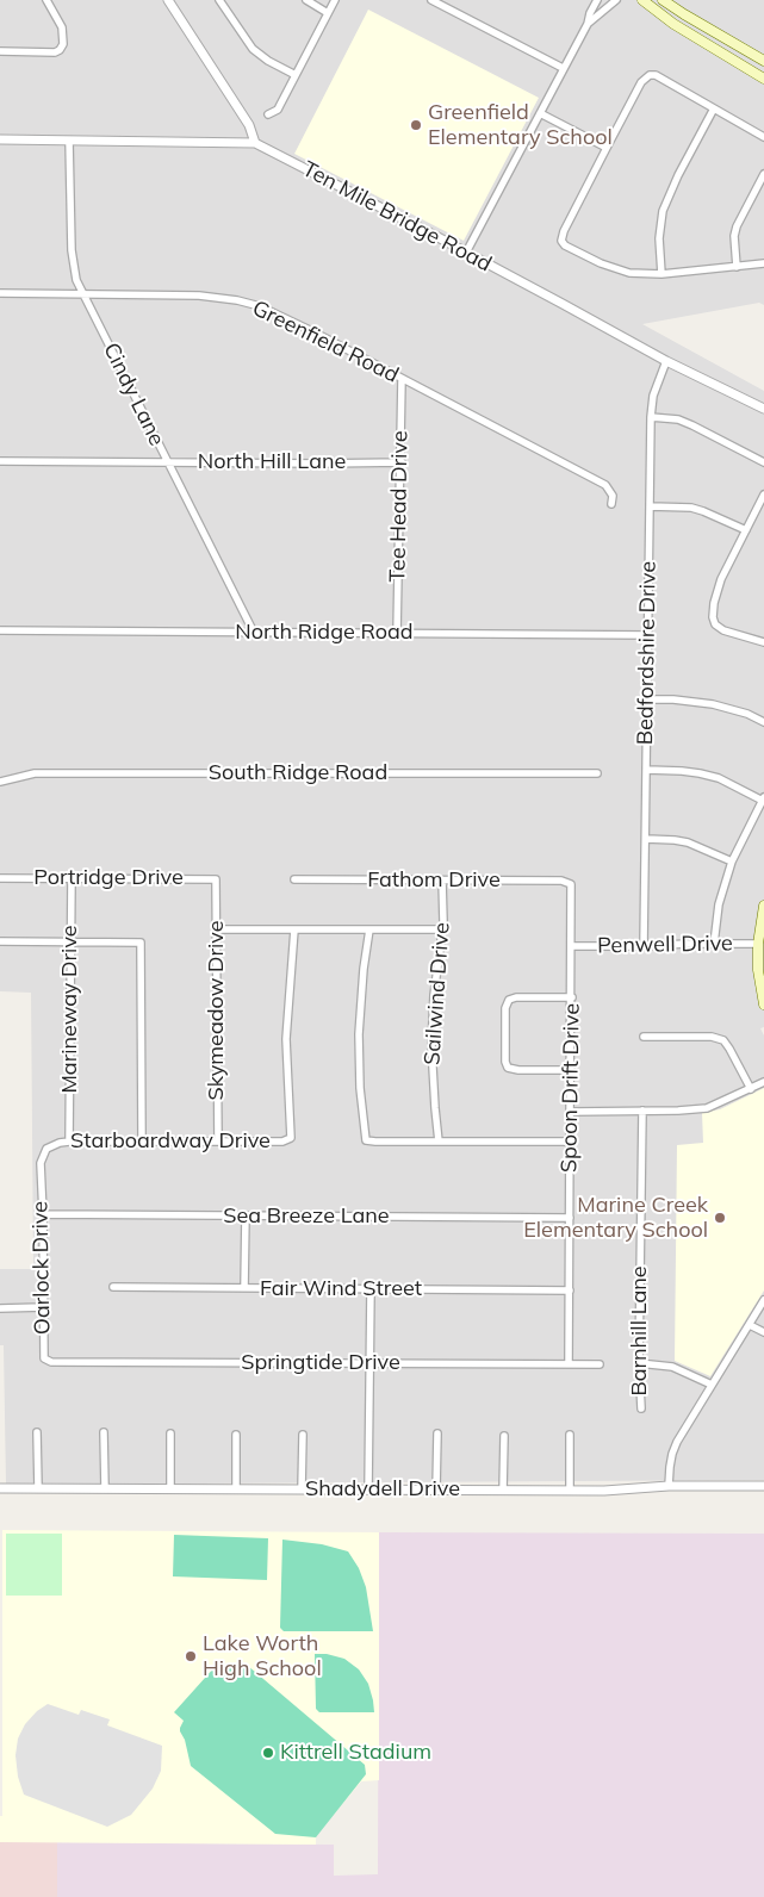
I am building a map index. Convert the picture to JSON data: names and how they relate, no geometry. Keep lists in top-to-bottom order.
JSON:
{
  "streets": {
    "street": [
      "Ten Mile Bridge Road",
      "Greenfield Road",
      "Cindy Lane",
      "North Hill Lane",
      "Tee Head Drive",
      "North Ridge Road",
      "Bedfordshire Drive",
      "South Ridge Road",
      "Portridge Drive",
      "Fathom Drive",
      "Penwell Drive",
      "Sailwind Drive",
      "Marineway Drive",
      "Skymeadow Drive",
      "Spoon Drift Drive",
      "Starboardway Drive",
      "Sea Breeze Lane",
      "Oarlock Drive",
      "Fair Wind Street",
      "Barnhill Lane",
      "Springtide Drive",
      "Shadydell Drive"
    ]
  },
  "crossings": [
    ["Ten Mile Bridge Road", "Cindy Lane"],
    ["Ten Mile Bridge Road", "Bedfordshire Drive"],
    ["Greenfield Road", "Cindy Lane"],
    ["Greenfield Road", "Tee Head Drive"],
    ["Cindy Lane", "North Hill Lane"],
    ["Cindy Lane", "North Ridge Road"],
    ["North Hill Lane", "Tee Head Drive"],
    ["Tee Head Drive", "North Ridge Road"],
    ["North Ridge Road", "Bedfordshire Drive"],
    ["Bedfordshire Drive", "Penwell Drive"],
    ["Portridge Drive", "Marineway Drive"],
    ["Portridge Drive", "Skymeadow Drive"],
    ["Fathom Drive", "Sailwind Drive"],
    ["Fathom Drive", "Spoon Drift Drive"],
    ["Penwell Drive", "Spoon Drift Drive"],
    ["Marineway Drive", "Starboardway Drive"],
    ["Skymeadow Drive", "Starboardway Drive"],
    ["Spoon Drift Drive", "Sea Breeze Lane"],
    ["Spoon Drift Drive", "Fair Wind Street"],
    ["Spoon Drift Drive", "Springtide Drive"],
    ["Starboardway Drive", "Oarlock Drive"],
    ["Sea Breeze Lane", "Oarlock Drive"],
    ["Oarlock Drive", "Springtide Drive"]
  ],
  "places": [
    "Greenfield Elementary School",
    "Marine Creek Elementary School",
    "Lake Worth High School",
    "Kittrell Stadium"
  ]
}
